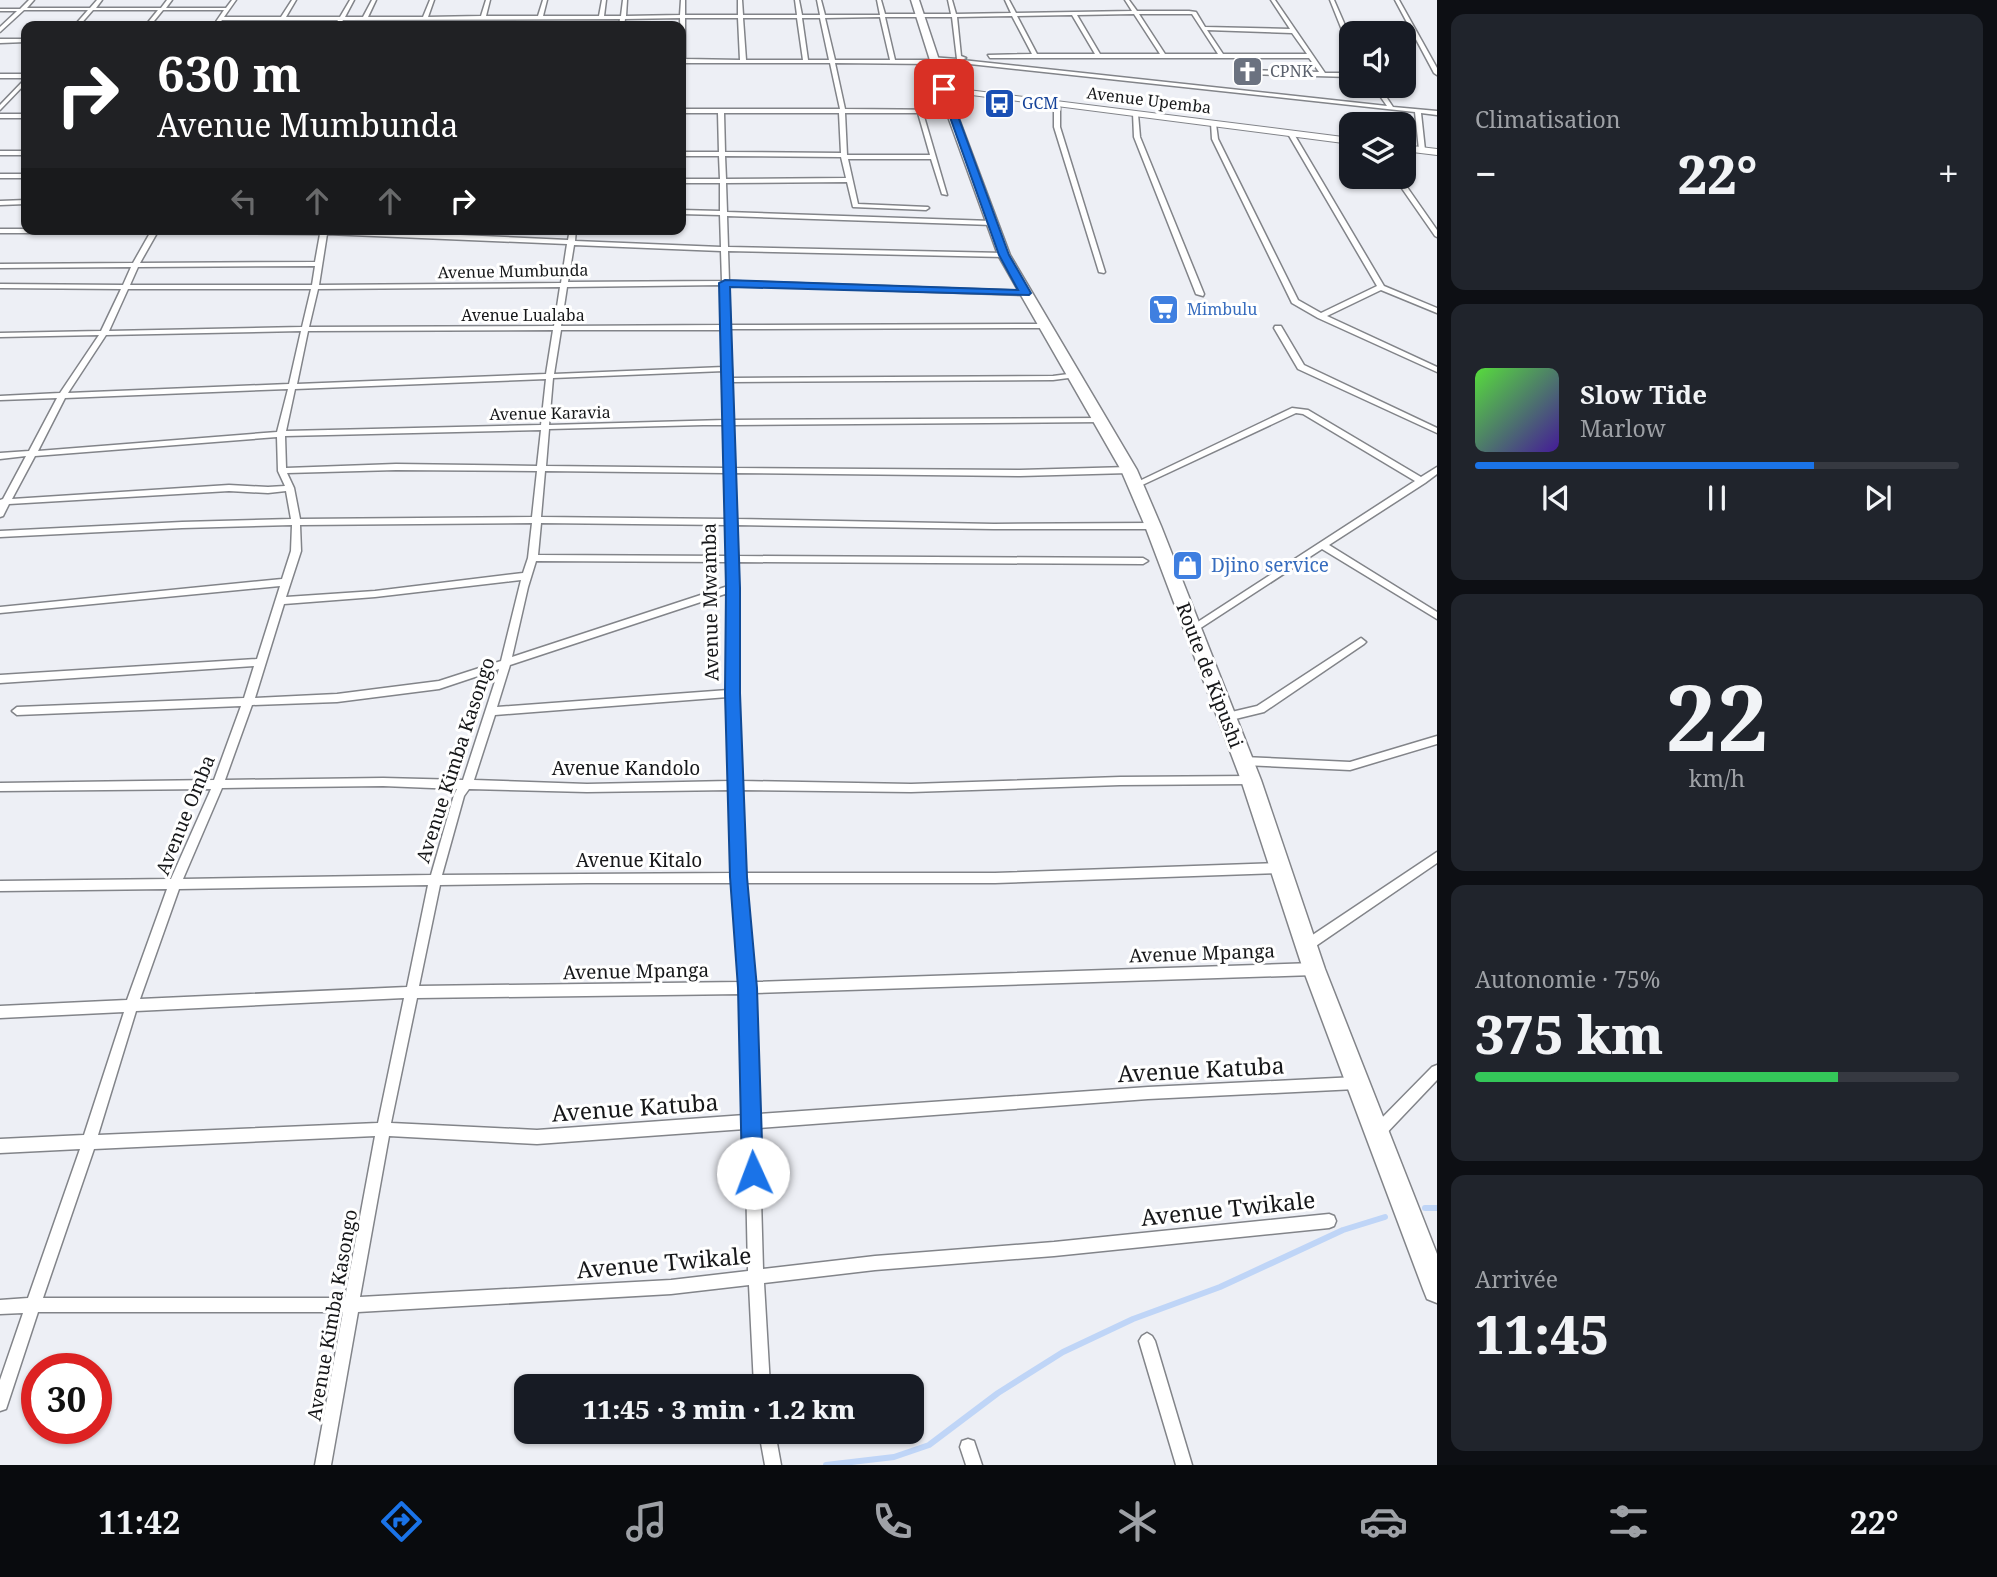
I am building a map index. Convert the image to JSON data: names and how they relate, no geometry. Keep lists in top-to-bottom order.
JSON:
{
  "streets": {
    "highway": ["Route de Kipushi"],
    "street": [
      "Avenue Upemba",
      "Avenue Mumbunda",
      "Avenue Lualaba",
      "Avenue Karavia",
      "Avenue Mwamba",
      "Avenue Kimba Kasongo",
      "Avenue Kandolo",
      "Avenue Omba",
      "Avenue Kitalo",
      "Avenue Mpanga",
      "Avenue Katuba",
      "Avenue Twikale"
    ]
  },
  "crossings": [
    ["Avenue Upemba", "Route de Kipushi"],
    ["Avenue Mumbunda", "Avenue Mwamba"],
    ["Avenue Mumbunda", "Route de Kipushi"],
    ["Avenue Mumbunda", "Avenue Kimba Kasongo"],
    ["Avenue Mumbunda", "Avenue Omba"],
    ["Avenue Lualaba", "Avenue Mwamba"],
    ["Avenue Lualaba", "Route de Kipushi"],
    ["Avenue Lualaba", "Avenue Kimba Kasongo"],
    ["Avenue Lualaba", "Avenue Omba"],
    ["Avenue Karavia", "Avenue Mwamba"],
    ["Avenue Karavia", "Route de Kipushi"],
    ["Avenue Karavia", "Avenue Kimba Kasongo"],
    ["Avenue Karavia", "Avenue Omba"],
    ["Avenue Mwamba", "Avenue Kandolo"],
    ["Avenue Mwamba", "Avenue Kitalo"],
    ["Avenue Mwamba", "Avenue Mpanga"],
    ["Avenue Mwamba", "Avenue Katuba"],
    ["Avenue Mwamba", "Avenue Twikale"],
    ["Route de Kipushi", "Avenue Kandolo"],
    ["Route de Kipushi", "Avenue Kitalo"],
    ["Route de Kipushi", "Avenue Mpanga"],
    ["Route de Kipushi", "Avenue Katuba"],
    ["Avenue Kimba Kasongo", "Avenue Kandolo"],
    ["Avenue Kimba Kasongo", "Avenue Kitalo"],
    ["Avenue Kimba Kasongo", "Avenue Mpanga"],
    ["Avenue Kimba Kasongo", "Avenue Katuba"],
    ["Avenue Kimba Kasongo", "Avenue Twikale"],
    ["Avenue Kandolo", "Avenue Omba"],
    ["Avenue Omba", "Avenue Kitalo"],
    ["Avenue Omba", "Avenue Mpanga"],
    ["Avenue Omba", "Avenue Katuba"],
    ["Avenue Omba", "Avenue Twikale"]
  ],
  "places": {
    "church": ["CPNK"],
    "bus stop": ["GCM"],
    "supermarket": ["Mimbulu"],
    "shop": ["Djino service"]
  },
  "page": {
    "tile": [
      "Climatisation",
      ["22", "km/h"],
      ["Autonomie · 75%", "375 km"],
      ["Arrivée", "11:45"]
    ],
    "turn": ["630 m", "Avenue Mumbunda"],
    "heat": ["−", "22°", "+"],
    "song": ["Slow Tide", "Marlow"],
    "limit": "30",
    "trip": "11:45 · 3 min · 1.2 km",
    "tabs": ["11:42", "22°"]
  }
}
